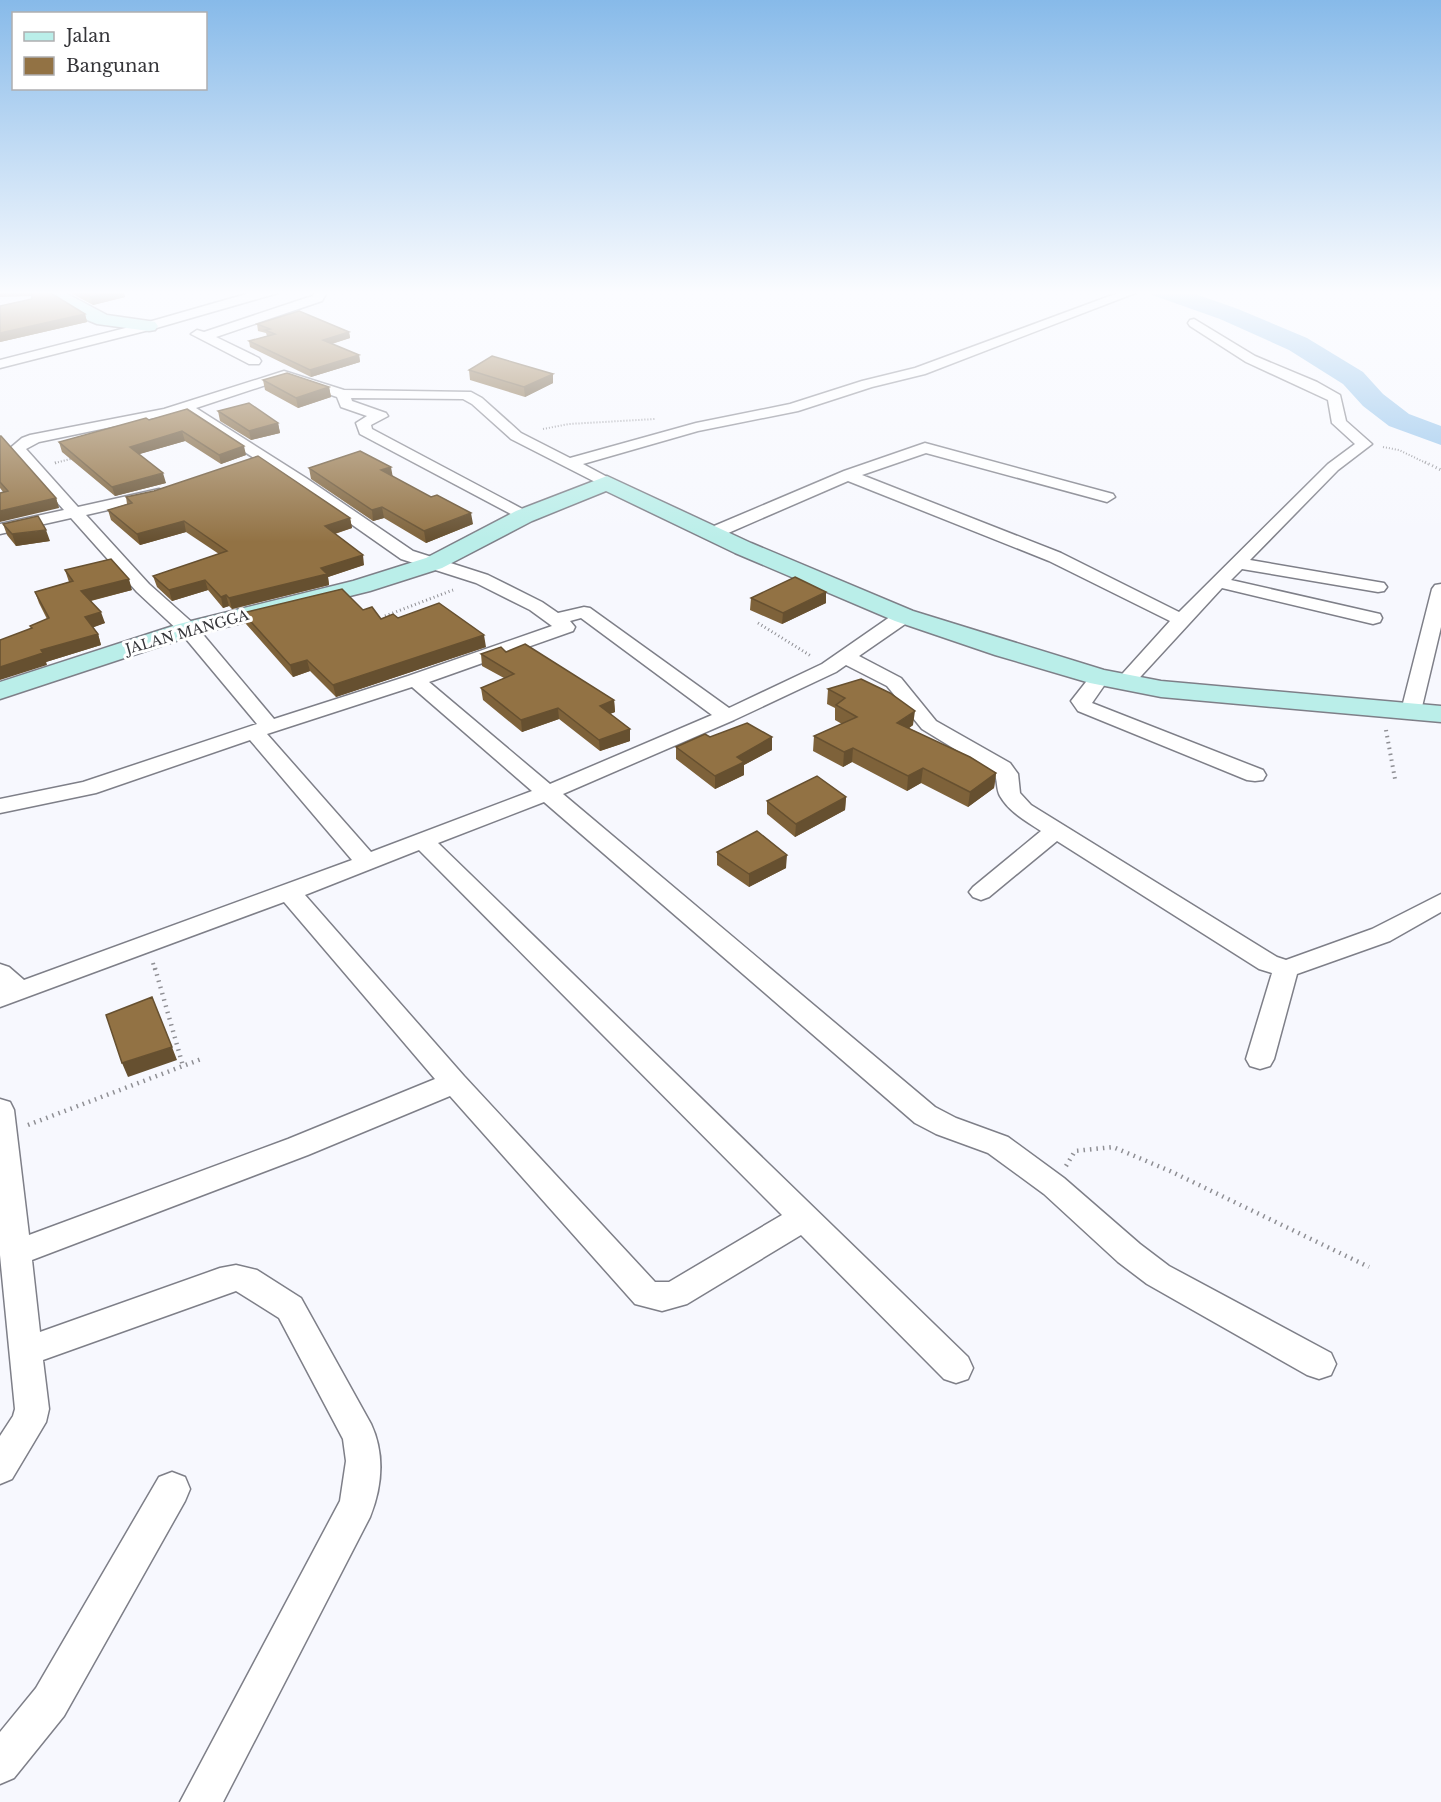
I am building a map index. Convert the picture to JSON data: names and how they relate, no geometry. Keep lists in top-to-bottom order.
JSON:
{
  "streets": {
    "street": ["JALAN MANGGA"]
  },
  "legend": ["Jalan", "Bangunan"]
}
